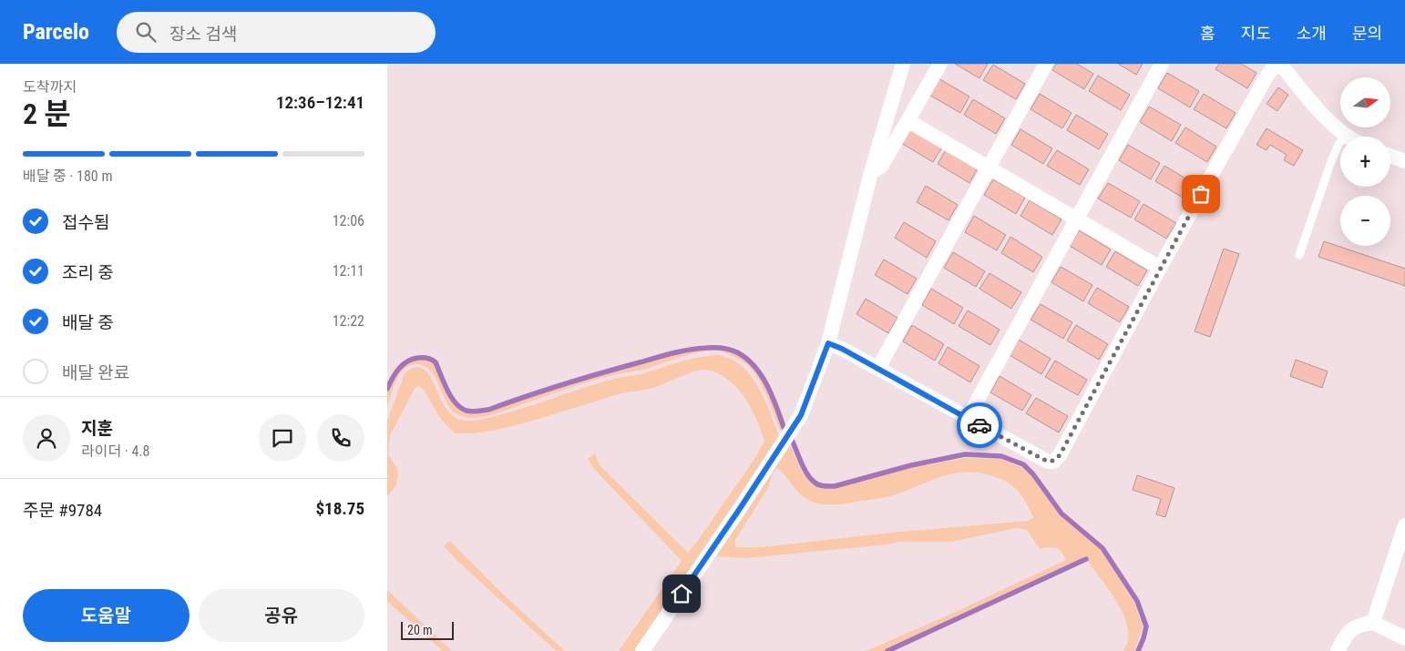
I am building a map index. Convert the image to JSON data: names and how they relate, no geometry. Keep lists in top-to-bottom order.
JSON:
{
  "scale_bar": "20 m",
  "north": "right",
  "page": {
    "header": "Parcelo",
    "search": "장소 검색",
    "nav": [
      "홈",
      "지도",
      "소개",
      "문의"
    ],
    "heading": ["2 분", "도착까지", "12:36–12:41"],
    "panel": [
      "지훈",
      "라이더 · 4.8",
      "주문 #9784",
      "$18.75"
    ],
    "map_buttons": ["+", "−"],
    "bar": "배달 중 · 180 m",
    "list": [
      ["접수됨", "12:06"],
      ["조리 중", "12:11"],
      ["배달 중", "12:22"],
      "배달 완료"
    ],
    "buttons": ["도움말", "공유"],
    "scale": "20 m"
  }
}
